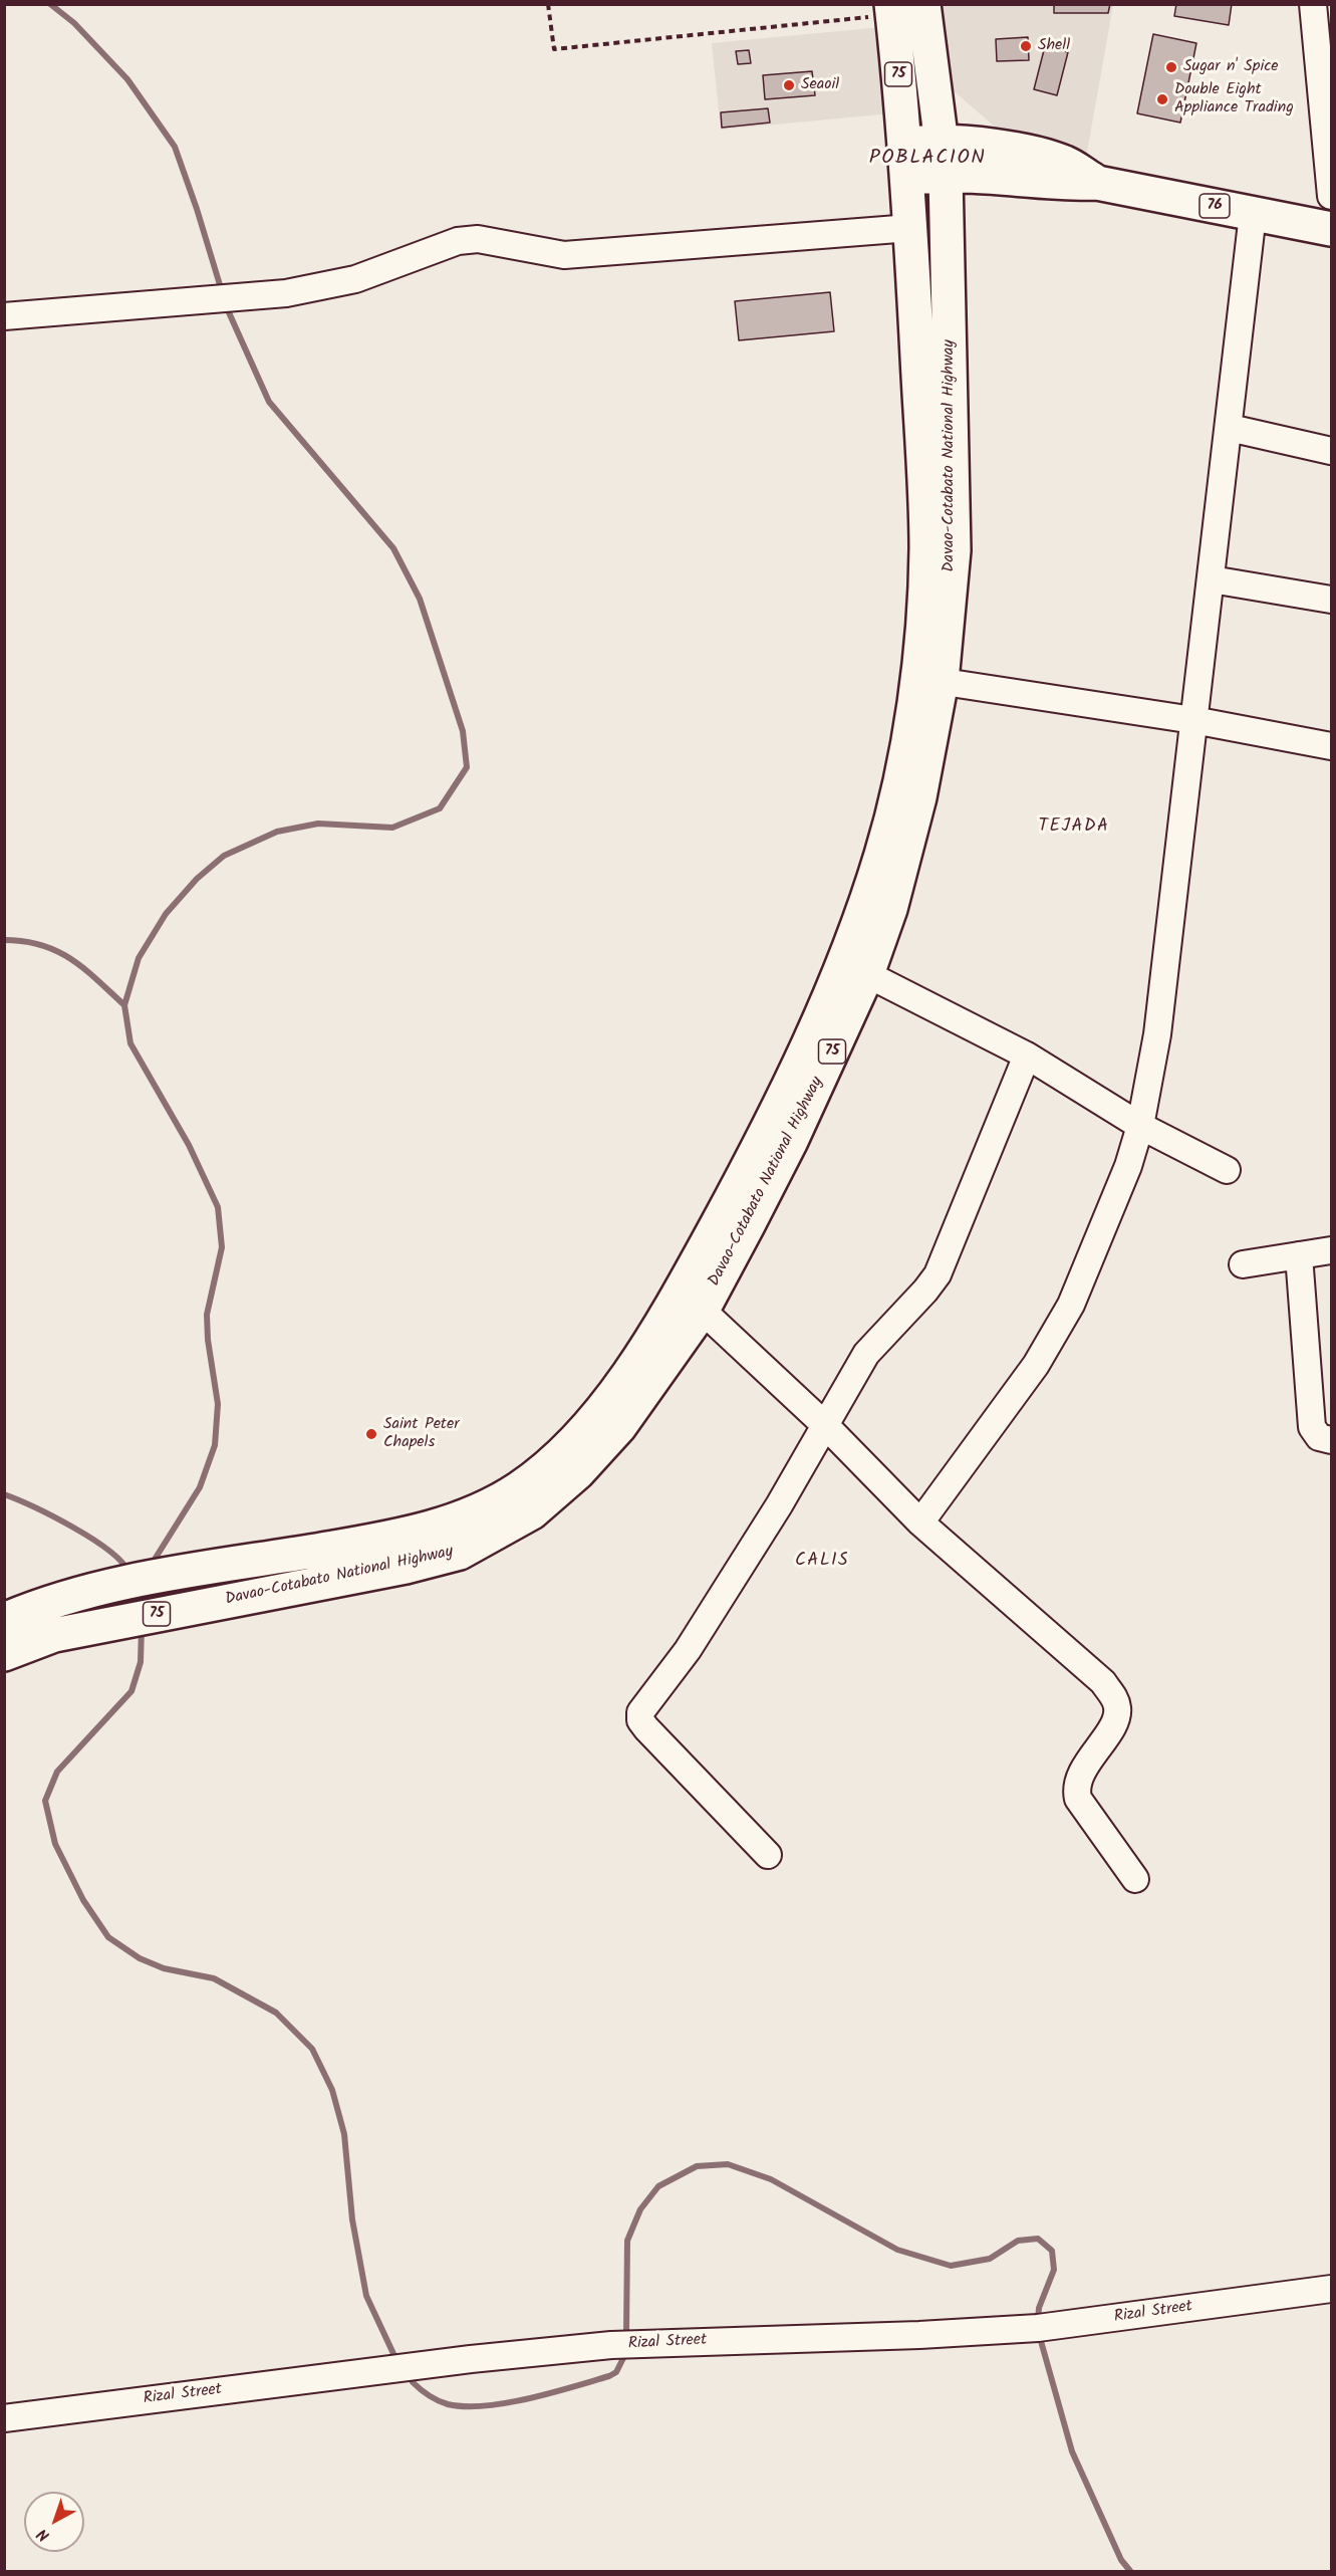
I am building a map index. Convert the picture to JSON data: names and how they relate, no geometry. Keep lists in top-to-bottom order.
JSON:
{
  "streets": {
    "highway": ["75", "76", "Davao-Cotabato National Highway"],
    "street": ["Rizal Street"]
  },
  "crossings": [
    ["76", "Davao-Cotabato National Highway"]
  ],
  "districts": ["POBLACION", "TEJADA", "CALIS"],
  "places": [
    "Shell",
    "Sugar n' Spice",
    "Seaoil",
    "Double Eight Appliance Trading",
    "Saint Peter Chapels"
  ],
  "north": "bottom left"
}
